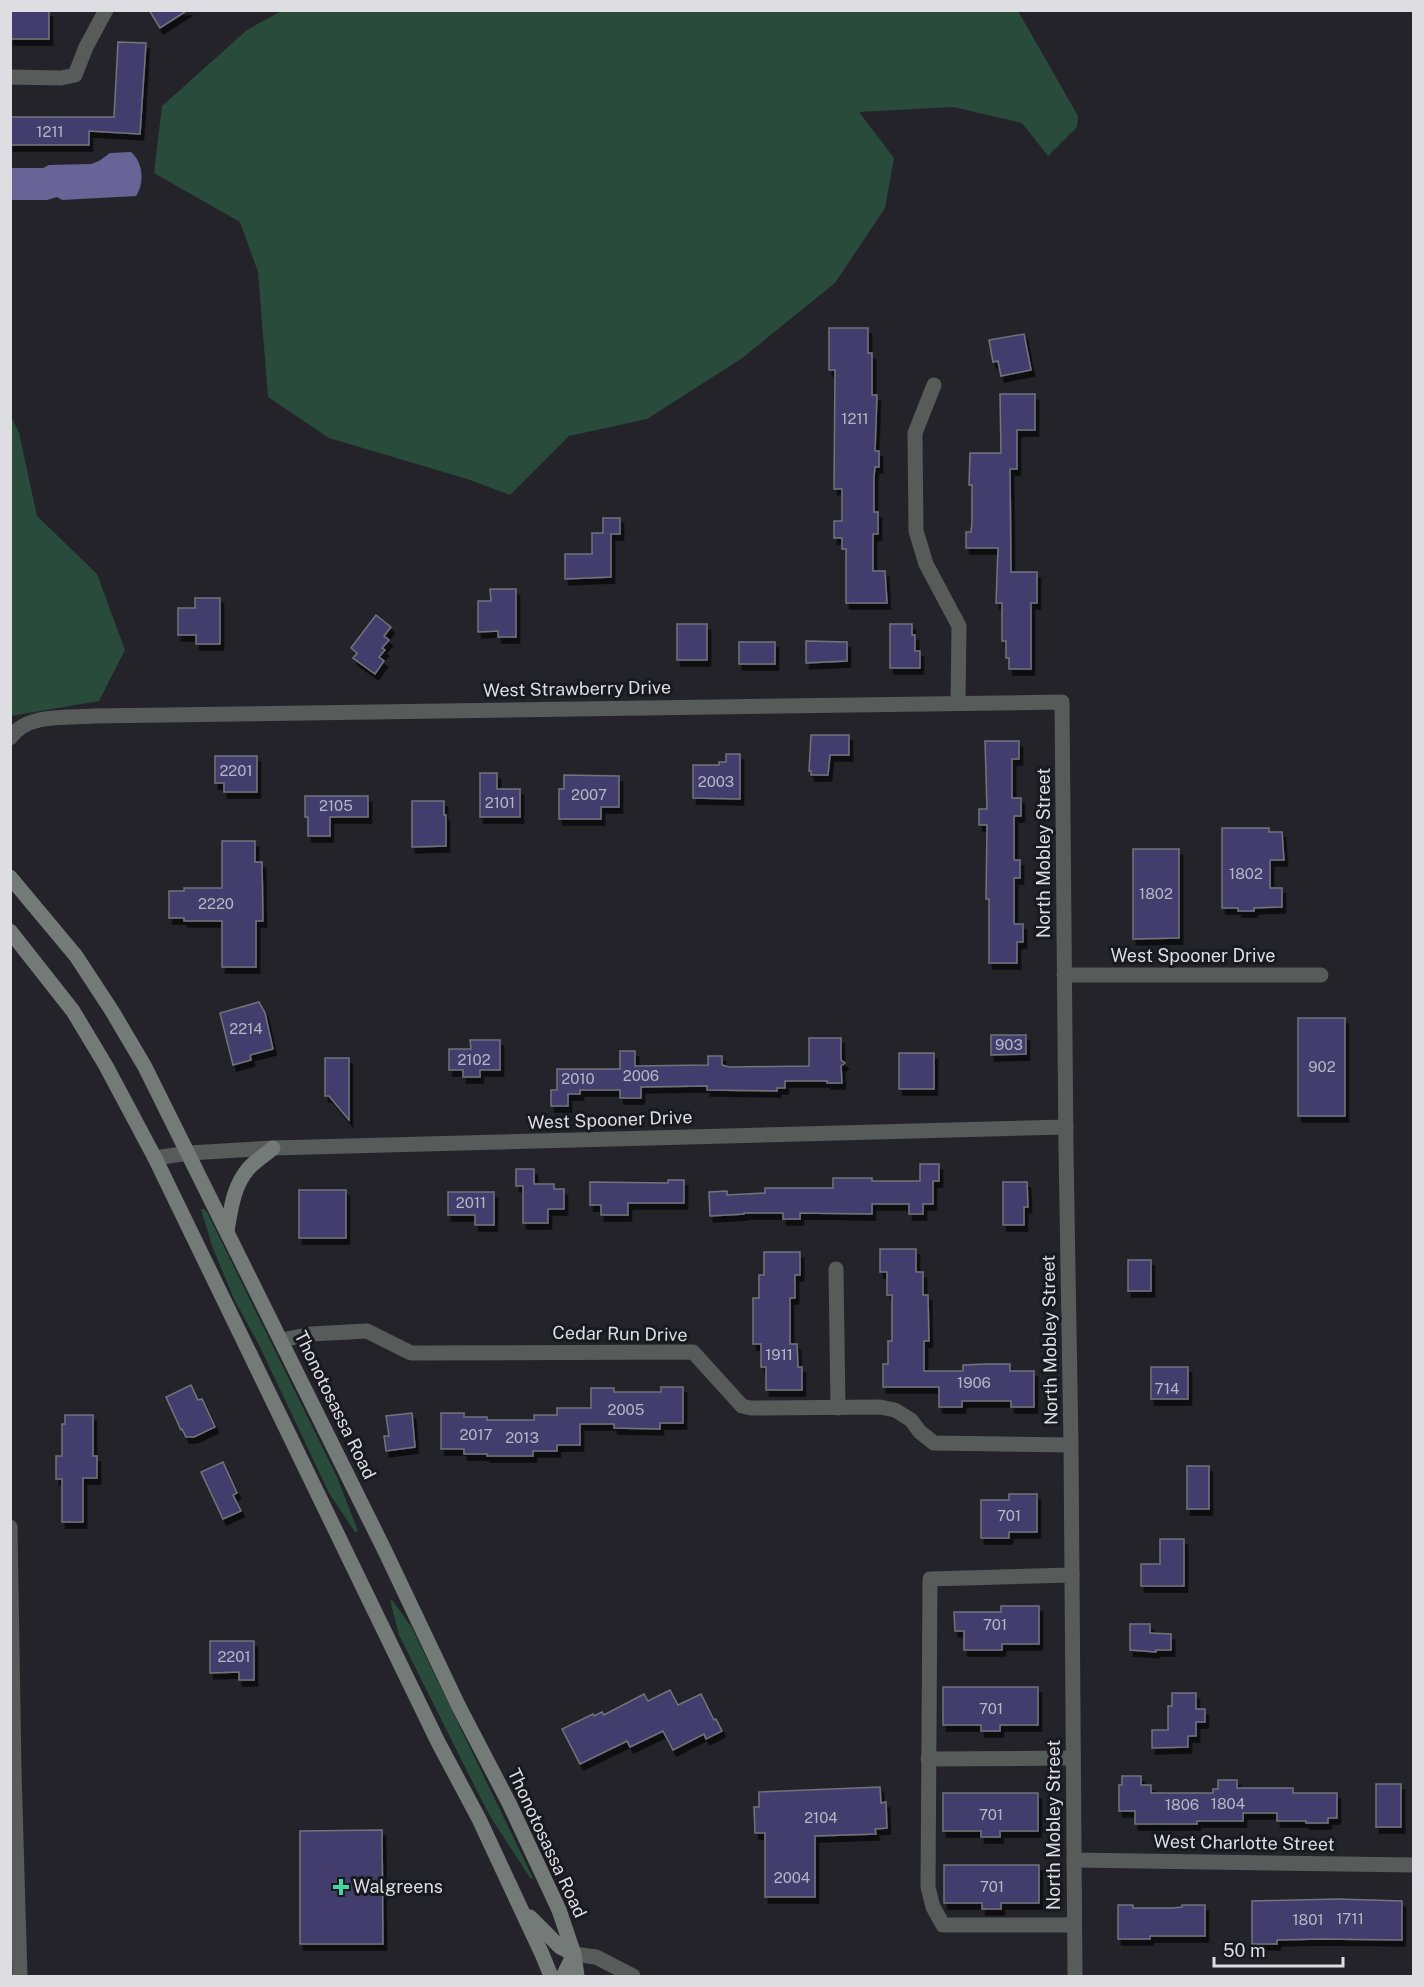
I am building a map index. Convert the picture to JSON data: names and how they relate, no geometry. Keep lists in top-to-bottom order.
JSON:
{
  "streets": {
    "main road": ["Thonotosassa Road"],
    "street": [
      "West Strawberry Drive",
      "North Mobley Street",
      "West Spooner Drive",
      "Cedar Run Drive",
      "West Charlotte Street"
    ]
  },
  "crossings": [
    ["West Strawberry Drive", "North Mobley Street"],
    ["North Mobley Street", "West Spooner Drive"],
    ["North Mobley Street", "Cedar Run Drive"],
    ["North Mobley Street", "West Charlotte Street"],
    ["West Spooner Drive", "Thonotosassa Road"],
    ["Cedar Run Drive", "Thonotosassa Road"]
  ],
  "places": {
    "health": ["Walgreens"]
  },
  "house_numbers": [
    "1211",
    "1211",
    "2201",
    "2003",
    "2007",
    "2101",
    "2105",
    "1802",
    "1802",
    "2220",
    "2214",
    "903",
    "2102",
    "902",
    "2006",
    "2010",
    "2011",
    "1911",
    "1906",
    "714",
    "2005",
    "2017",
    "2013",
    "701",
    "701",
    "2201",
    "701",
    "1804",
    "1806",
    "701",
    "2104",
    "2004",
    "701",
    "1711",
    "1801"
  ],
  "scale_bar": "50 m"
}
